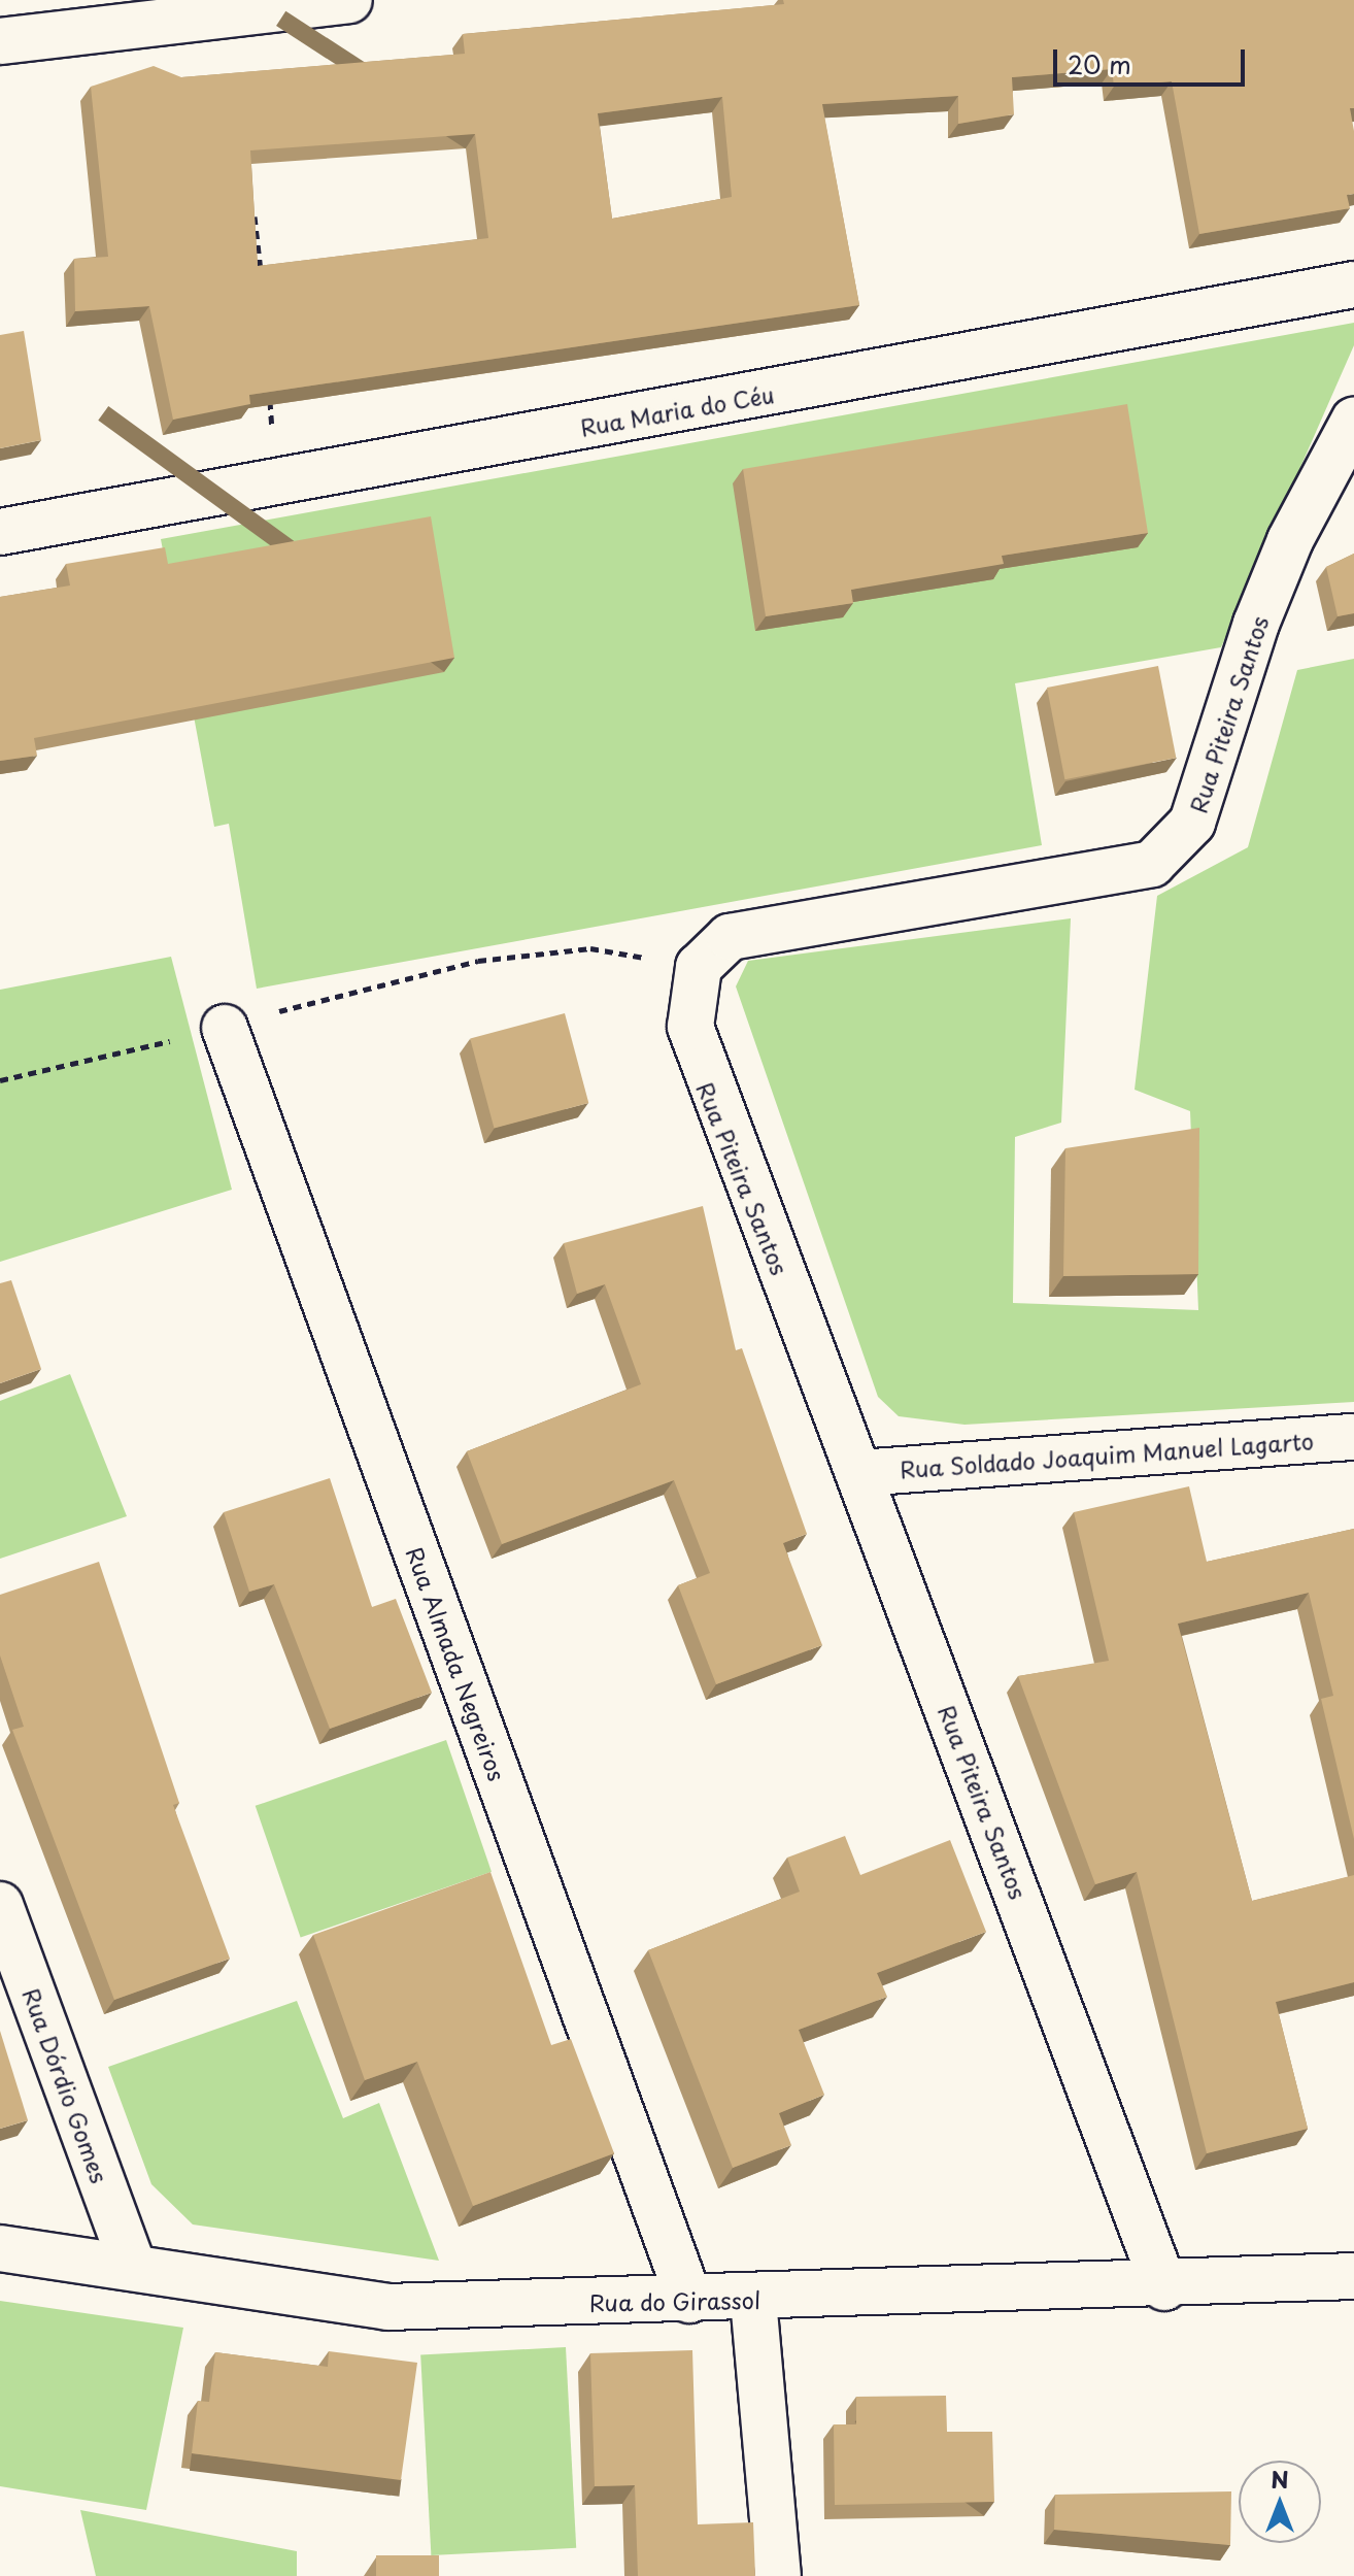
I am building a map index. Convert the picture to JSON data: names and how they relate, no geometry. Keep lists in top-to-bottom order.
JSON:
{
  "streets": {
    "street": [
      "Rua Maria do Céu",
      "Rua Piteira Santos",
      "Rua Soldado Joaquim Manuel Lagarto",
      "Rua Almada Negreiros",
      "Rua Dórdio Gomes",
      "Rua do Girassol"
    ]
  },
  "crossings": [
    ["Rua Piteira Santos", "Rua Soldado Joaquim Manuel Lagarto"],
    ["Rua Piteira Santos", "Rua do Girassol"],
    ["Rua Almada Negreiros", "Rua do Girassol"],
    ["Rua Dórdio Gomes", "Rua do Girassol"]
  ],
  "scale_bar": "20 m",
  "north": "top"
}
